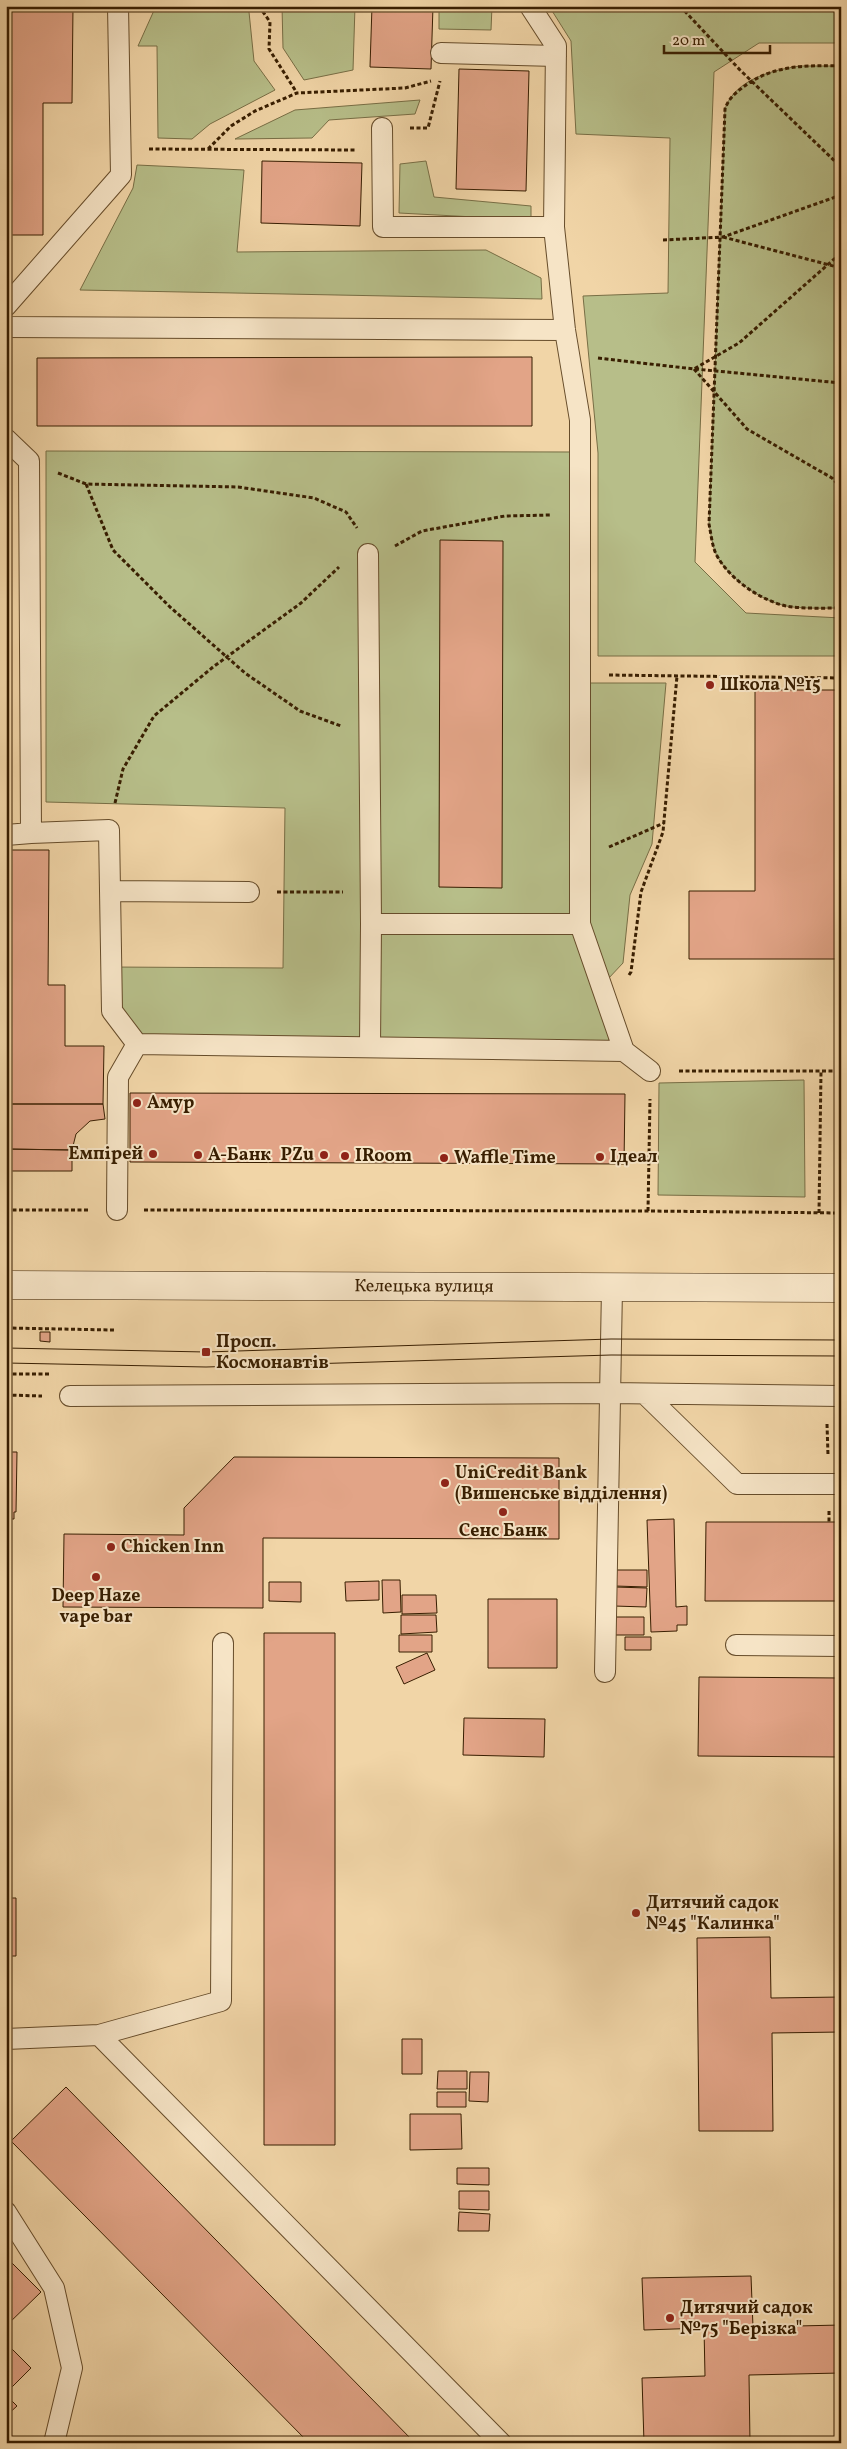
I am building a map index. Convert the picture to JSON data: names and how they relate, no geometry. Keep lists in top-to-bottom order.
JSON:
{
  "streets": {
    "main road": ["Келецька вулиця"]
  },
  "places": {
    "other": [
      "Школа №15",
      "Амур",
      "Емпірей",
      "А-Банк",
      "PZu",
      "IRoom",
      "Ідеал",
      "Waffle Time",
      "UniCredit Bank (Вишенське відділення)",
      "Сенс Банк",
      "Chicken Inn",
      "Deep Haze vape bar",
      "Дитячий садок №45 \"Калинка\"",
      "Дитячий садок №75 \"Берізка\""
    ],
    "transit": ["Просп. Космонавтів"]
  },
  "scale_bar": "20 m"
}
